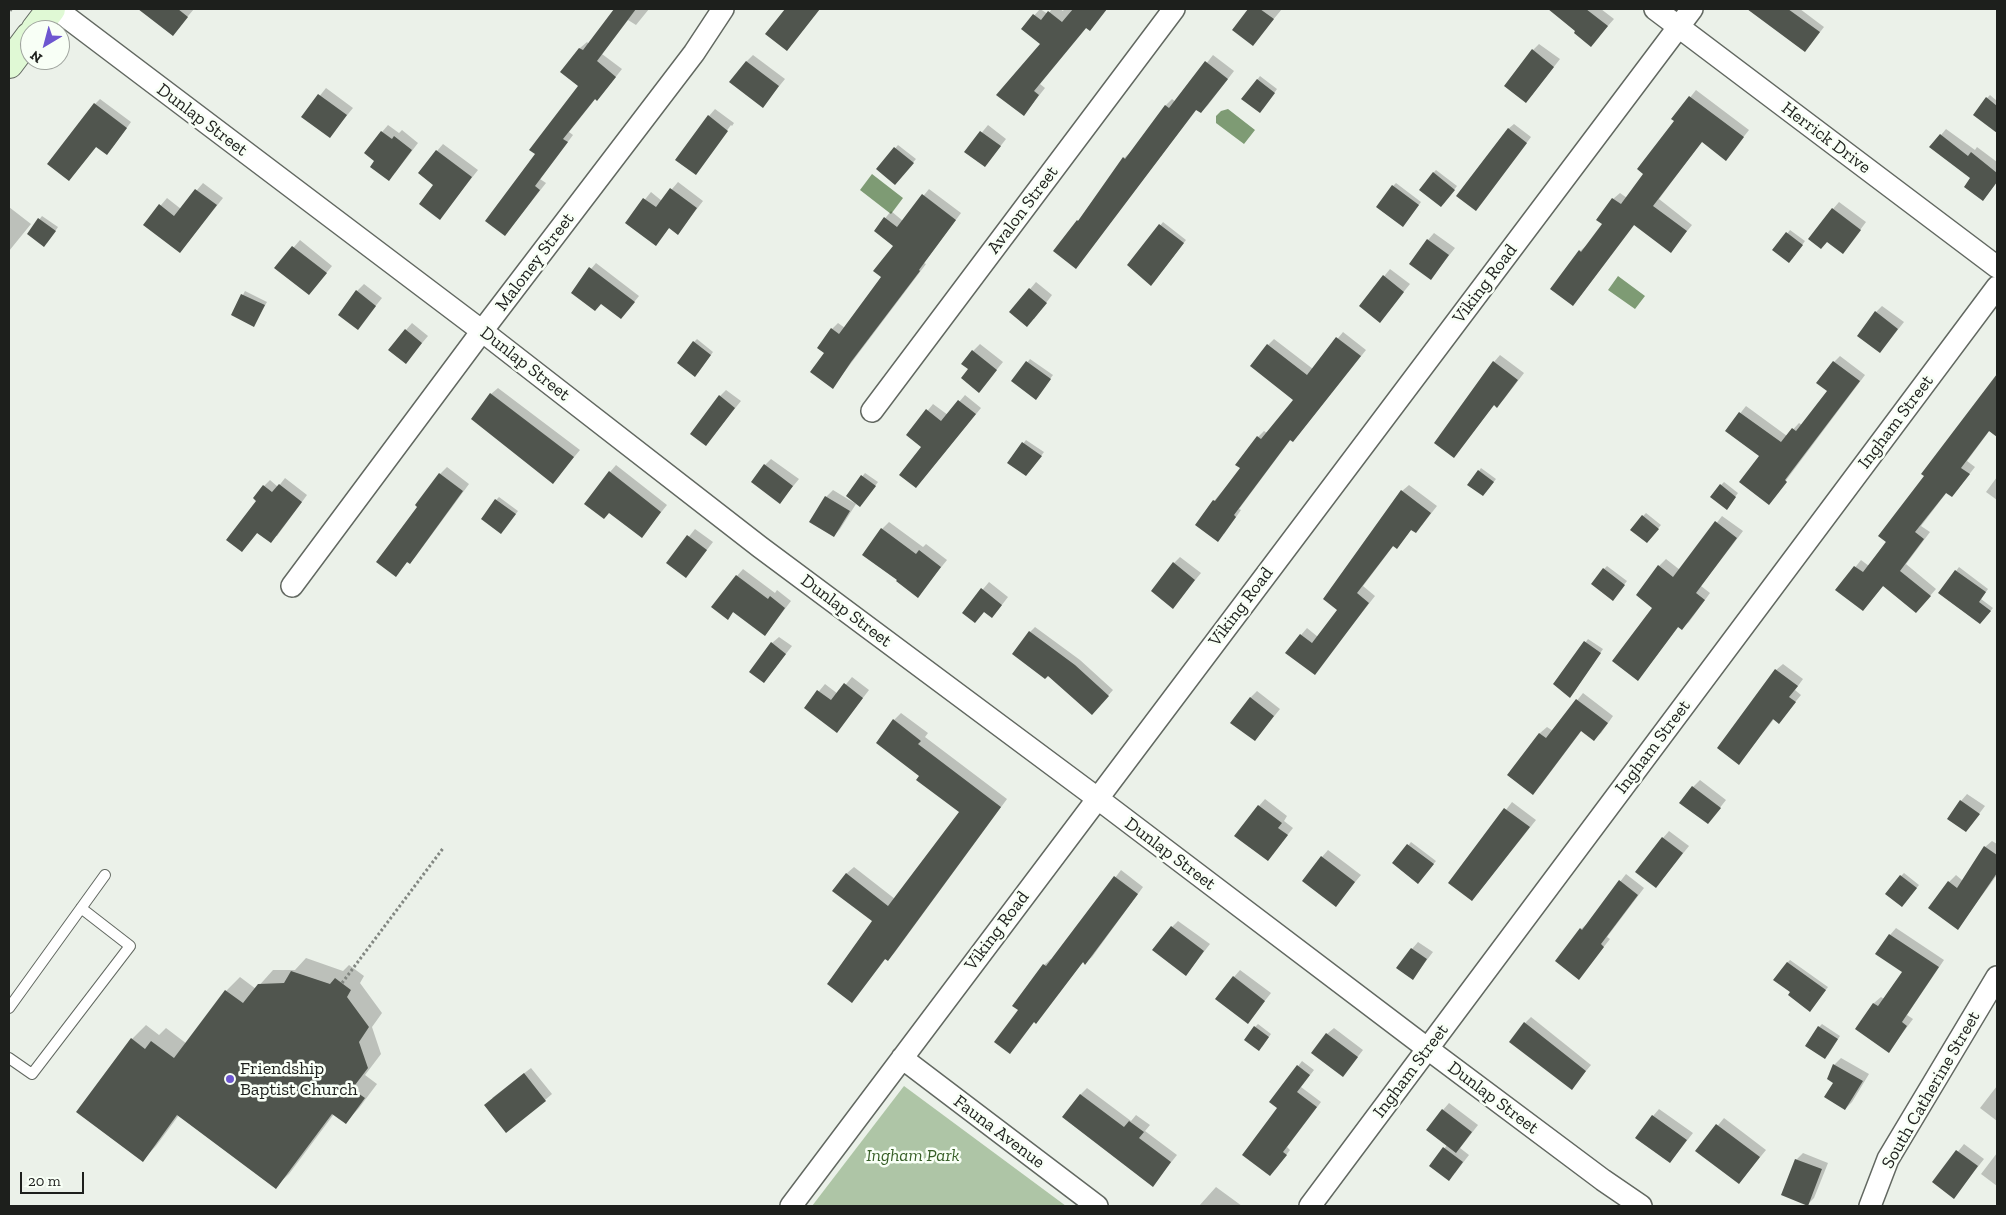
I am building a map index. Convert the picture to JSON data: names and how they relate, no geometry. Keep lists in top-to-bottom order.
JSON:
{
  "streets": {
    "street": [
      "Dunlap Street",
      "Herrick Drive",
      "Avalon Street",
      "Maloney Street",
      "Viking Road",
      "Ingham Street",
      "South Catherine Street",
      "Fauna Avenue"
    ]
  },
  "crossings": [
    ["Dunlap Street", "Maloney Street"],
    ["Dunlap Street", "Viking Road"],
    ["Dunlap Street", "Ingham Street"],
    ["Herrick Drive", "Viking Road"],
    ["Viking Road", "Fauna Avenue"]
  ],
  "parks": ["Ingham Park"],
  "places": ["Friendship Baptist Church"],
  "scale_bar": "20 m",
  "north": "bottom left"
}
